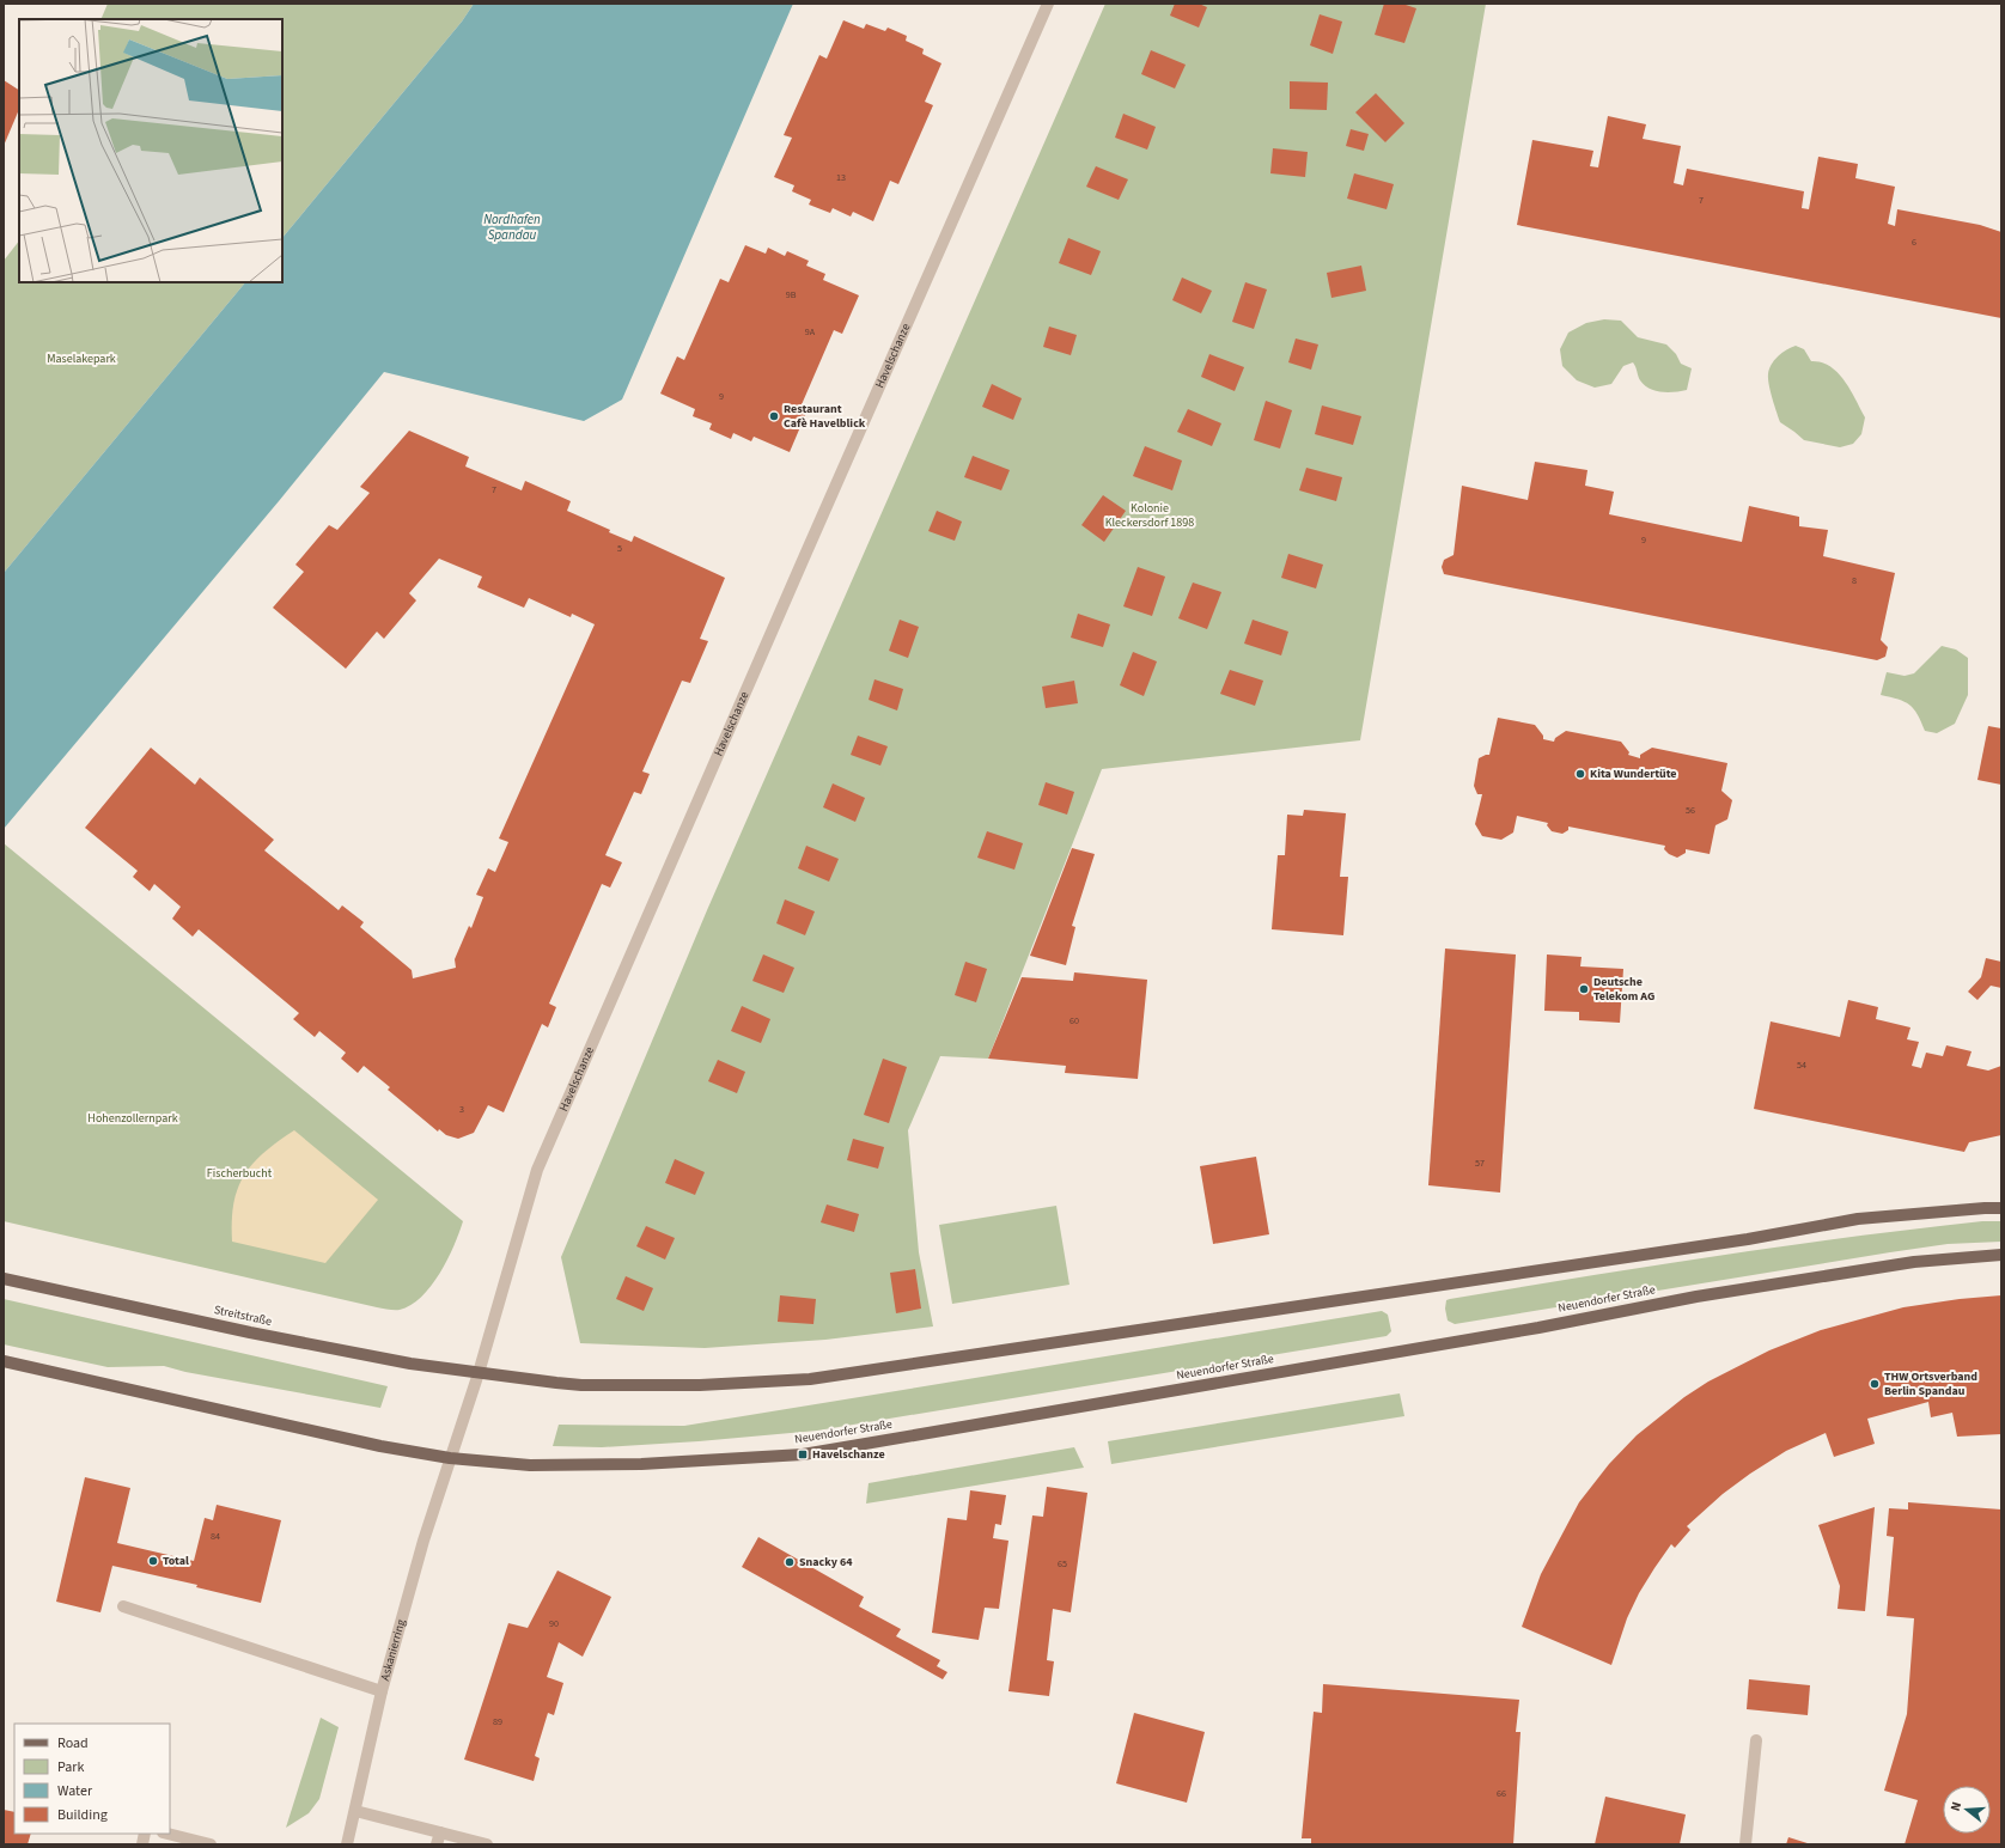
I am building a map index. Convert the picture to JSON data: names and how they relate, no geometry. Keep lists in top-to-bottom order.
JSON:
{
  "streets": {
    "main road": ["Neuendorfer Straße", "Streitstraße"],
    "street": ["Havelschanze", "Askanierring"]
  },
  "crossings": [
    ["Havelschanze", "Neuendorfer Straße"],
    ["Havelschanze", "Streitstraße"],
    ["Havelschanze", "Askanierring"],
    ["Neuendorfer Straße", "Askanierring"]
  ],
  "water": ["Nordhafen Spandau"],
  "parks": [
    "Maselakepark",
    "Kolonie Kleckersdorf 1898",
    "Hohenzollernpark",
    "Fischerbucht"
  ],
  "places": {
    "other": [
      "Restaurant Cafè Havelblick",
      "Kita Wundertüte",
      "Deutsche Telekom AG",
      "THW Ortsverband Berlin Spandau",
      "Total",
      "Snacky 64"
    ],
    "transit": ["Havelschanze"]
  },
  "house_numbers": [
    "13",
    "7",
    "6",
    "9B",
    "9A",
    "9",
    "7",
    "9",
    "5",
    "8",
    "56",
    "60",
    "54",
    "3",
    "57",
    "84",
    "65",
    "90",
    "89",
    "66"
  ],
  "legend": [
    "Road",
    "Park",
    "Water",
    "Building"
  ],
  "north": "left"
}
